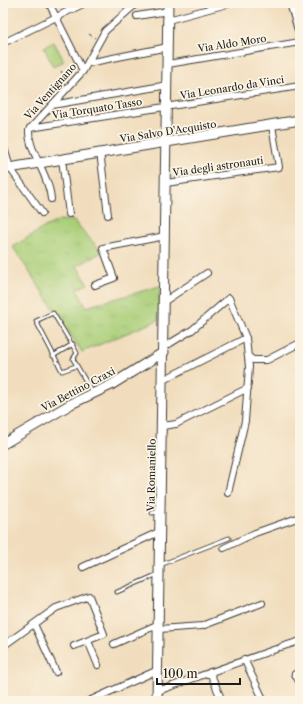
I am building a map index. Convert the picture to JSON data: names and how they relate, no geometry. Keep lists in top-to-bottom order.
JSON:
{
  "streets": {
    "street": [
      "Via Aldo Moro",
      "Via Leonardo da Vinci",
      "Via Ventignano",
      "Via Torquato Tasso",
      "Via Salvo D'Acquisto",
      "Via degli astronauti",
      "Via Bettino Craxi",
      "Via Romaniello"
    ]
  },
  "crossings": [
    ["Via Aldo Moro", "Via Romaniello"],
    ["Via Leonardo da Vinci", "Via Torquato Tasso"],
    ["Via Leonardo da Vinci", "Via Romaniello"],
    ["Via Ventignano", "Via Torquato Tasso"],
    ["Via Ventignano", "Via Salvo D'Acquisto"],
    ["Via Torquato Tasso", "Via Romaniello"],
    ["Via Salvo D'Acquisto", "Via degli astronauti"],
    ["Via Salvo D'Acquisto", "Via Romaniello"],
    ["Via degli astronauti", "Via Romaniello"],
    ["Via Bettino Craxi", "Via Romaniello"]
  ],
  "scale_bar": "100 m"
}
